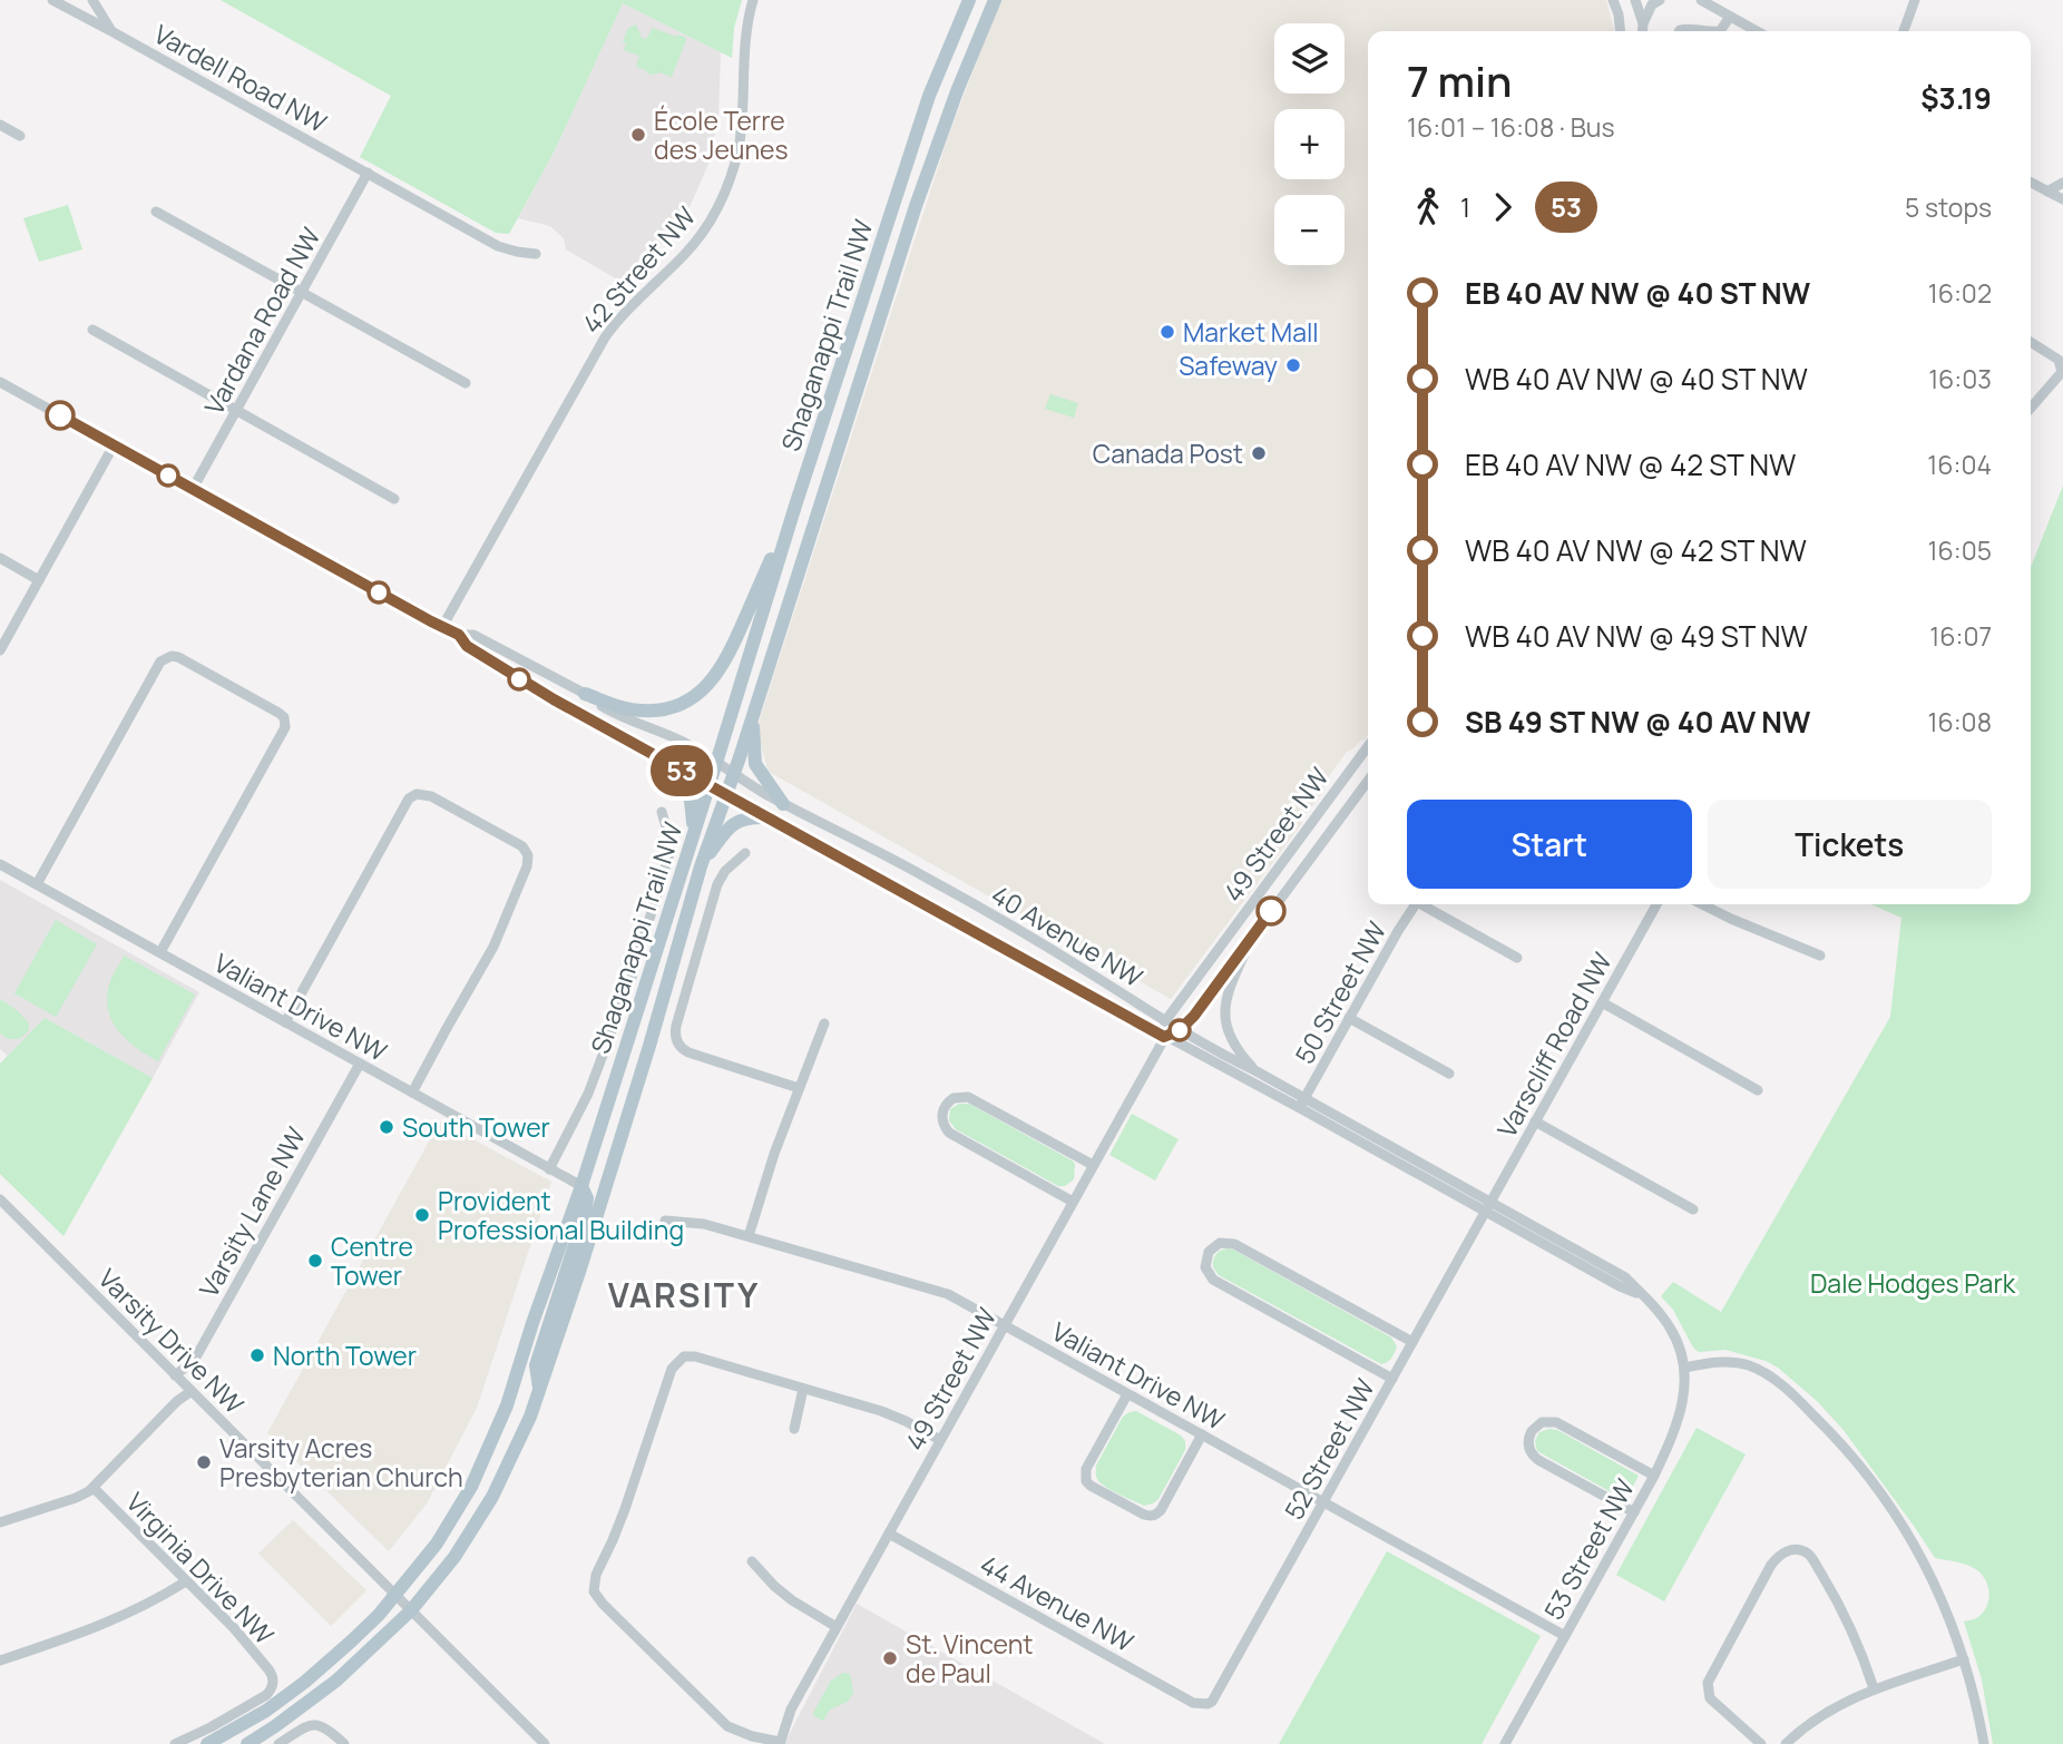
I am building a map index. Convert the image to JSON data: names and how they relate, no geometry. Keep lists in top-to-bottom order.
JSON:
{
  "streets": {
    "main road": ["Shaganappi Trail NW"],
    "street": [
      "Vardell Road NW",
      "42 Street NW",
      "Vardana Road NW",
      "49 Street NW",
      "40 Avenue NW",
      "50 Street NW",
      "Valiant Drive NW",
      "Varscliff Road NW",
      "Varsity Lane NW",
      "Varsity Drive NW",
      "52 Street NW",
      "53 Street NW",
      "Virginia Drive NW",
      "44 Avenue NW"
    ]
  },
  "crossings": [
    ["Vardell Road NW", "Vardana Road NW"],
    ["42 Street NW", "40 Avenue NW"],
    ["Vardana Road NW", "40 Avenue NW"],
    ["Shaganappi Trail NW", "40 Avenue NW"],
    ["Shaganappi Trail NW", "Valiant Drive NW"],
    ["Shaganappi Trail NW", "Varsity Drive NW"],
    ["49 Street NW", "40 Avenue NW"],
    ["49 Street NW", "Valiant Drive NW"],
    ["49 Street NW", "44 Avenue NW"],
    ["40 Avenue NW", "50 Street NW"],
    ["40 Avenue NW", "Varscliff Road NW"],
    ["40 Avenue NW", "52 Street NW"],
    ["40 Avenue NW", "53 Street NW"],
    ["Valiant Drive NW", "Varsity Lane NW"],
    ["Valiant Drive NW", "52 Street NW"],
    ["Valiant Drive NW", "53 Street NW"],
    ["Varscliff Road NW", "52 Street NW"],
    ["Varsity Lane NW", "Varsity Drive NW"],
    ["52 Street NW", "44 Avenue NW"]
  ],
  "districts": ["VARSITY"],
  "parks": ["Dale Hodges Park"],
  "places": [
    "École Terre des Jeunes",
    "Market Mall",
    "Safeway",
    "Canada Post",
    "South Tower",
    "Provident Professional Building",
    "Centre Tower",
    "North Tower",
    "Varsity Acres Presbyterian Church",
    "St. Vincent de Paul"
  ],
  "lines": ["bus line 53"],
  "page": {
    "on_map": "53",
    "map_buttons": ["+", "−"],
    "heading": ["7 min", "16:01 – 16:08 · Bus", "$3.19"],
    "legs": ["1", "53", "5 stops"],
    "list": [
      {
        "name": "EB 40 AV NW @ 40 ST NW",
        "value": "16:02"
      },
      {
        "name": "WB 40 AV NW @ 40 ST NW",
        "value": "16:03"
      },
      {
        "name": "EB 40 AV NW @ 42 ST NW",
        "value": "16:04"
      },
      {
        "name": "WB 40 AV NW @ 42 ST NW",
        "value": "16:05"
      },
      {
        "name": "WB 40 AV NW @ 49 ST NW",
        "value": "16:07"
      },
      {
        "name": "SB 49 ST NW @ 40 AV NW",
        "value": "16:08"
      }
    ],
    "buttons": ["Start", "Tickets"]
  }
}
